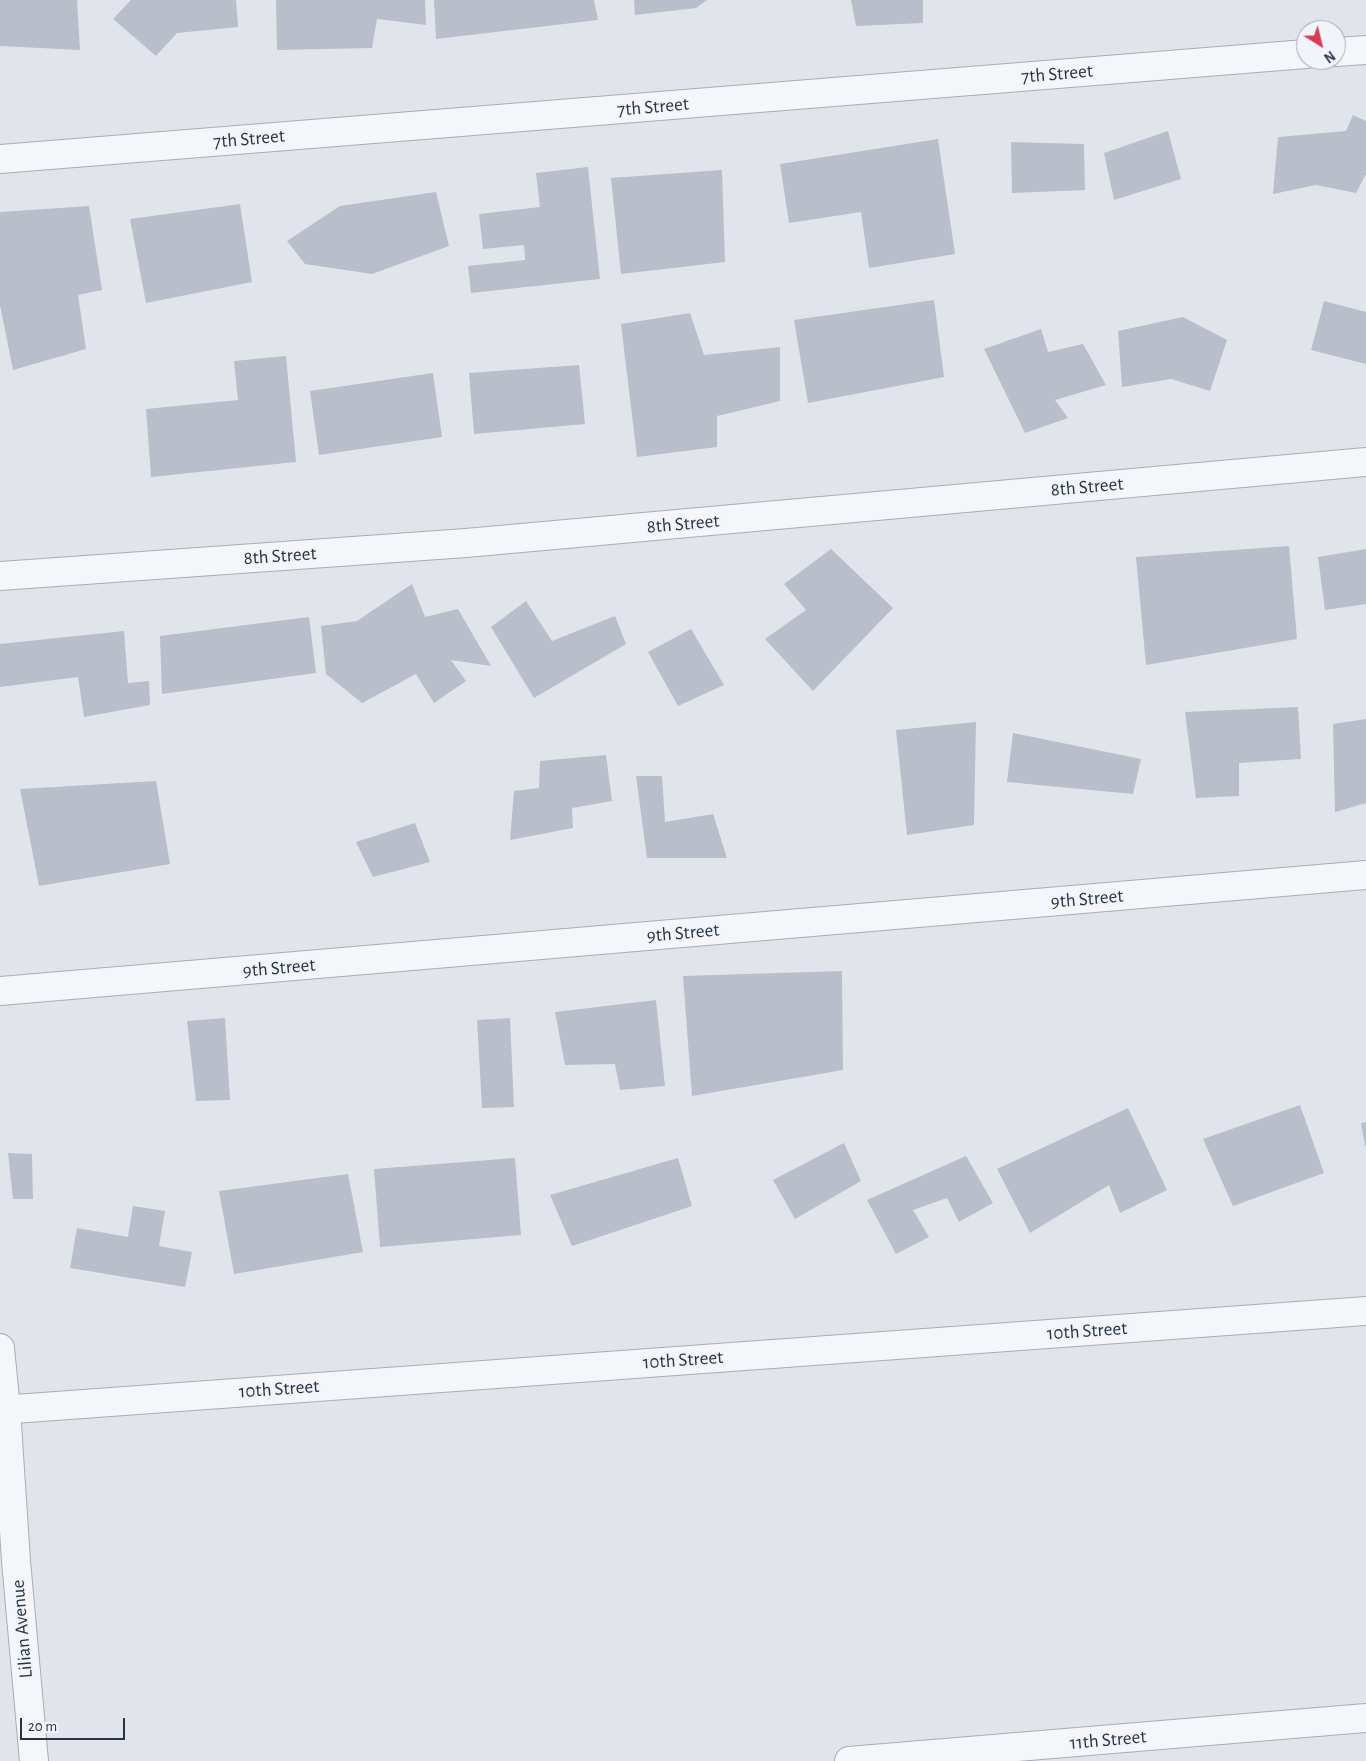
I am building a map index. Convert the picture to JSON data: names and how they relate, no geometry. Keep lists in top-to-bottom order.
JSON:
{
  "streets": {
    "street": [
      "7th Street",
      "8th Street",
      "9th Street",
      "10th Street",
      "Lilian Avenue",
      "11th Street"
    ]
  },
  "crossings": [
    ["10th Street", "Lilian Avenue"]
  ],
  "scale_bar": "20 m",
  "north": "bottom right"
}
